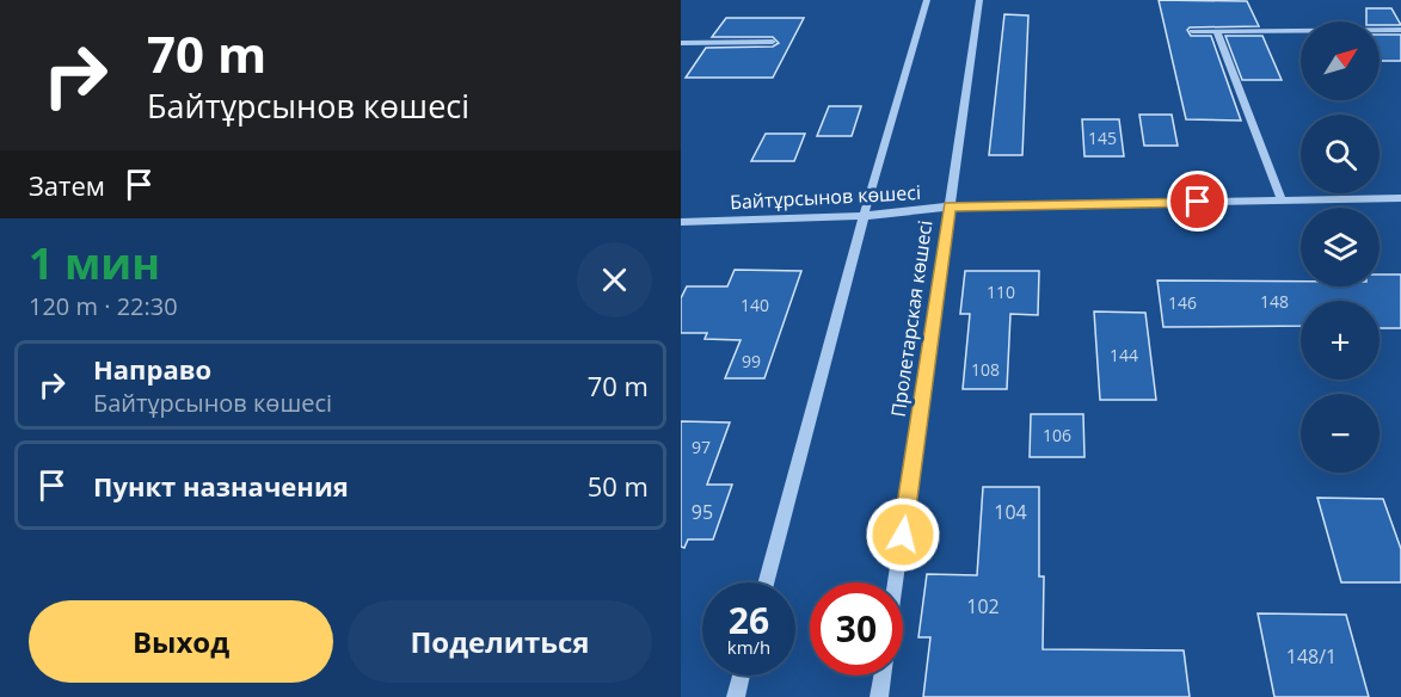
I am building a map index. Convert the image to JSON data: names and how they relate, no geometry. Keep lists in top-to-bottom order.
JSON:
{
  "streets": {
    "street": ["Байтұрсынов көшесі", "Пролетарская көшесі"]
  },
  "crossings": [
    ["Байтұрсынов көшесі", "Пролетарская көшесі"]
  ],
  "house_numbers": [
    "145",
    "110",
    "148",
    "146",
    "140",
    "144",
    "99",
    "108",
    "106",
    "97",
    "95",
    "104",
    "102",
    "148/1"
  ],
  "north": "top right",
  "page": {
    "turn": ["70 m", "Байтұрсынов көшесі"],
    "map_buttons": ["+", "−"],
    "then": "Затем",
    "heading": ["1 мин", "120 m · 22:30"],
    "list": [
      {
        "name": "Направо",
        "note": "Байтұрсынов көшесі",
        "value": "70 m"
      },
      {
        "name": "Пункт назначения",
        "value": "50 m"
      }
    ],
    "speed": "26 km/h",
    "limit": "30",
    "buttons": ["Выход", "Поделиться"]
  }
}
